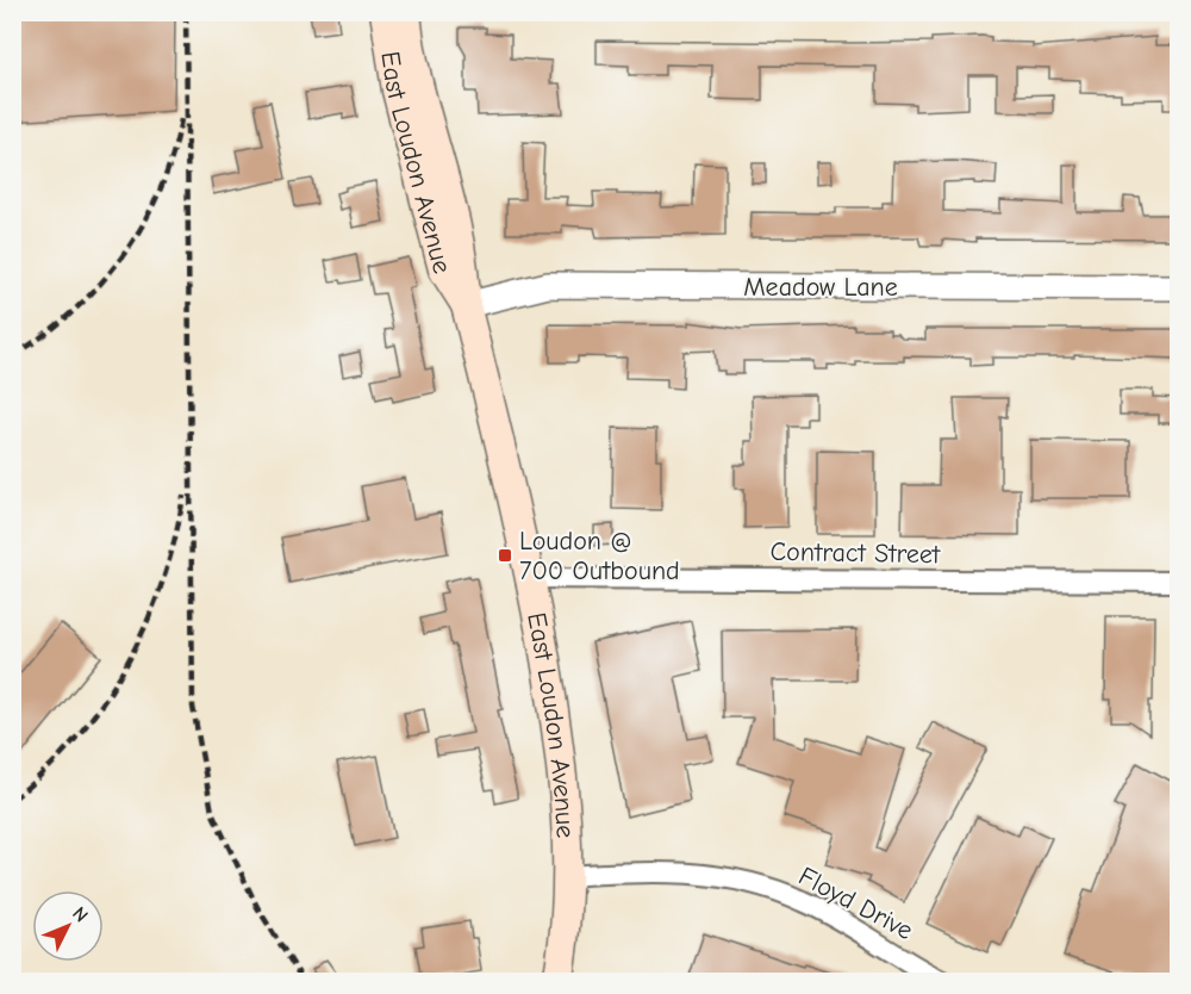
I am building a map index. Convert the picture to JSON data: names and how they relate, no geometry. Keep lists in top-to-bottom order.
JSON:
{
  "streets": {
    "main road": ["East Loudon Avenue"],
    "street": ["Meadow Lane", "Contract Street", "Floyd Drive"]
  },
  "crossings": [
    ["East Loudon Avenue", "Meadow Lane"],
    ["East Loudon Avenue", "Contract Street"],
    ["East Loudon Avenue", "Floyd Drive"]
  ],
  "places": {
    "transit": ["Loudon @ 700 Outbound"]
  },
  "north": "top right"
}
